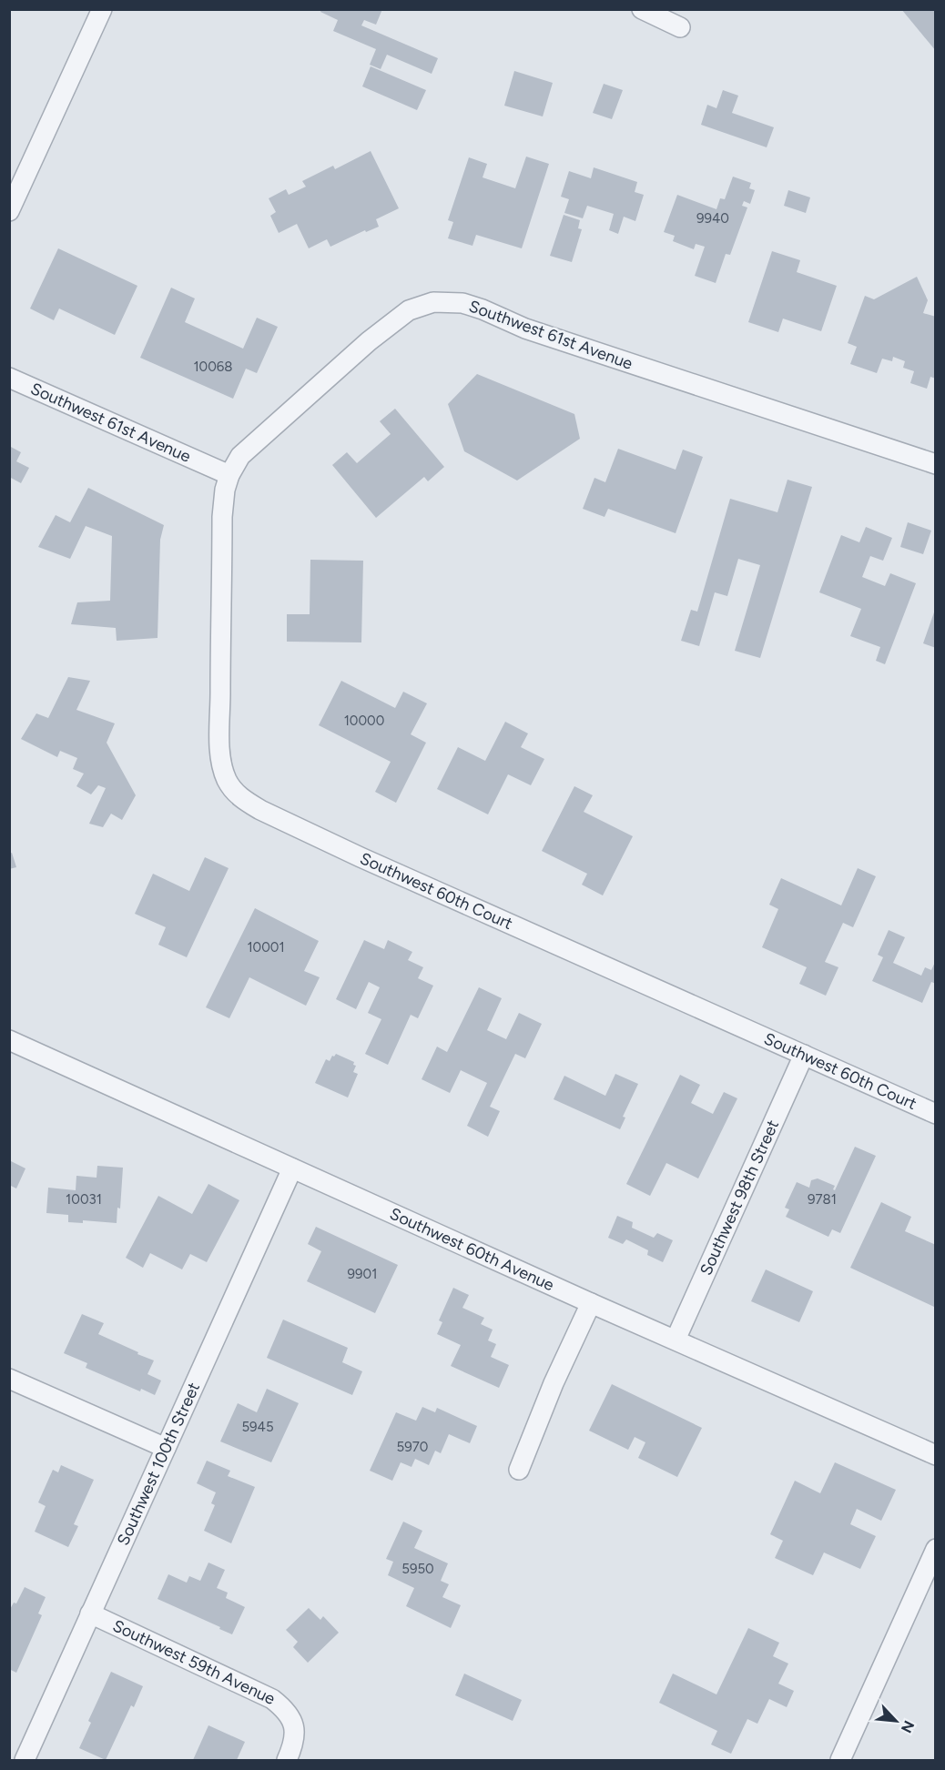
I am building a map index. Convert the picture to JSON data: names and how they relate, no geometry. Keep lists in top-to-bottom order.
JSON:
{
  "streets": {
    "street": [
      "Southwest 61st Avenue",
      "Southwest 60th Court",
      "Southwest 98th Street",
      "Southwest 60th Avenue",
      "Southwest 100th Street",
      "Southwest 59th Avenue"
    ]
  },
  "crossings": [
    ["Southwest 61st Avenue", "Southwest 60th Court"],
    ["Southwest 60th Court", "Southwest 98th Street"],
    ["Southwest 98th Street", "Southwest 60th Avenue"],
    ["Southwest 60th Avenue", "Southwest 100th Street"],
    ["Southwest 100th Street", "Southwest 59th Avenue"]
  ],
  "house_numbers": [
    "9940",
    "10068",
    "10000",
    "10001",
    "10031",
    "9781",
    "9901",
    "5945",
    "5970",
    "5950"
  ],
  "north": "bottom right"
}
